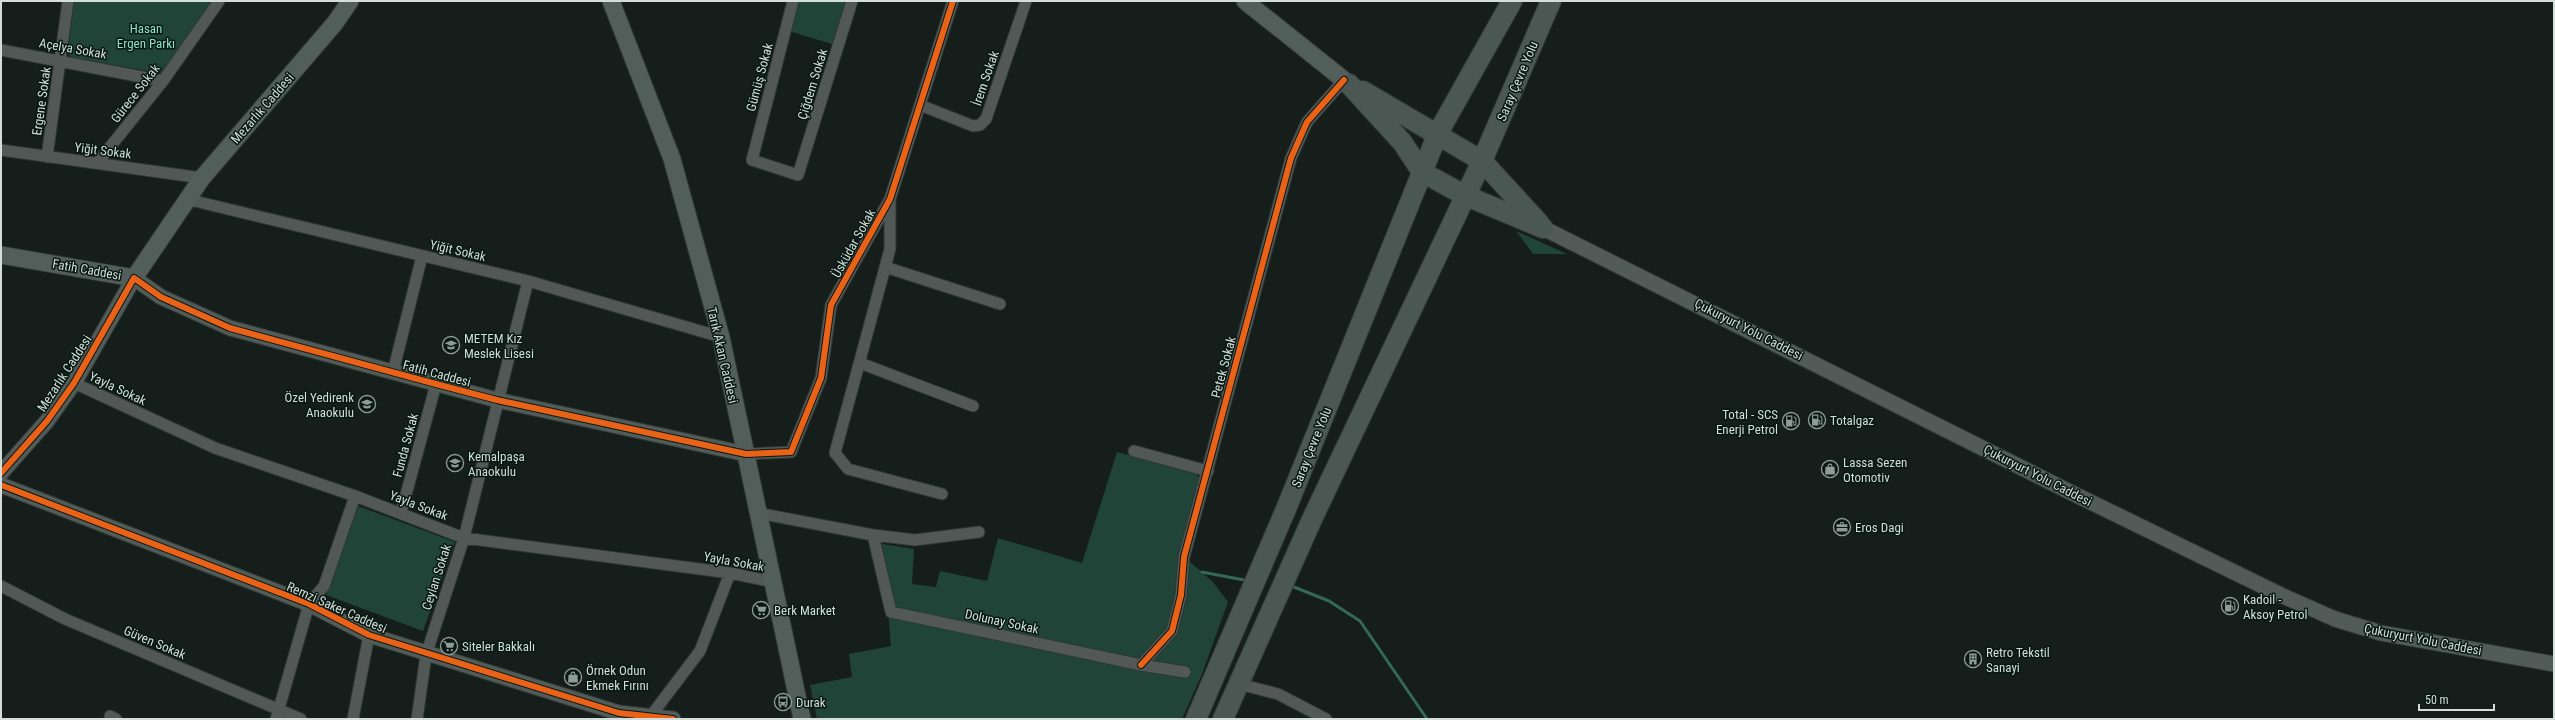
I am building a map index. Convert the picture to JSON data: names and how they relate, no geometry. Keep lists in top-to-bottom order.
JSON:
{
  "streets": {
    "highway": ["Saray Çevre Yolu"],
    "main road": ["Mezarlık Caddesi", "Fatih Caddesi", "Tarık Akan Caddesi"],
    "street": [
      "Açelya Sokak",
      "Gümüş Sokak",
      "İrem Sokak",
      "Çiğdem Sokak",
      "Gürece Sokak",
      "Ergene Sokak",
      "Yiğit Sokak",
      "Üsküdar Sokak",
      "Çukuryurt Yolu Caddesi",
      "Petek Sokak",
      "Yayla Sokak",
      "Funda Sokak",
      "Ceylan Sokak",
      "Remzi Saker Caddesi",
      "Dolunay Sokak",
      "Güven Sokak"
    ]
  },
  "crossings": [
    ["Açelya Sokak", "Gürece Sokak"],
    ["Açelya Sokak", "Ergene Sokak"],
    ["Gümüş Sokak", "Çiğdem Sokak"],
    ["İrem Sokak", "Üsküdar Sokak"],
    ["Gürece Sokak", "Yiğit Sokak"],
    ["Ergene Sokak", "Yiğit Sokak"],
    ["Mezarlık Caddesi", "Yiğit Sokak"],
    ["Mezarlık Caddesi", "Fatih Caddesi"],
    ["Mezarlık Caddesi", "Yayla Sokak"],
    ["Yiğit Sokak", "Tarık Akan Caddesi"],
    ["Yiğit Sokak", "Ceylan Sokak"],
    ["Üsküdar Sokak", "Fatih Caddesi"],
    ["Üsküdar Sokak", "Tarık Akan Caddesi"],
    ["Fatih Caddesi", "Tarık Akan Caddesi"],
    ["Fatih Caddesi", "Funda Sokak"],
    ["Fatih Caddesi", "Ceylan Sokak"],
    ["Tarık Akan Caddesi", "Yayla Sokak"],
    ["Petek Sokak", "Dolunay Sokak"],
    ["Yayla Sokak", "Funda Sokak"],
    ["Yayla Sokak", "Ceylan Sokak"],
    ["Ceylan Sokak", "Remzi Saker Caddesi"]
  ],
  "parks": ["Hasan Ergen Parkı"],
  "places": {
    "school or university": ["METEM Kız Meslek Lisesi", "Özel Yedirenk Anaokulu", "Kemalpaşa Anaokulu"],
    "fuel station": ["Totalgaz", "Total - SCS Enerji Petrol", "Kadoil - Aksoy Petrol"],
    "shop": ["Lassa Sezen Otomotiv", "Örnek Odun Ekmek Fırını"],
    "office": ["Eros Dagi"],
    "supermarket": ["Berk Market", "Siteler Bakkalı"],
    "building": ["Retro Tekstil Sanayi"],
    "bus stop": ["Durak"]
  },
  "scale_bar": "50 m"
}
